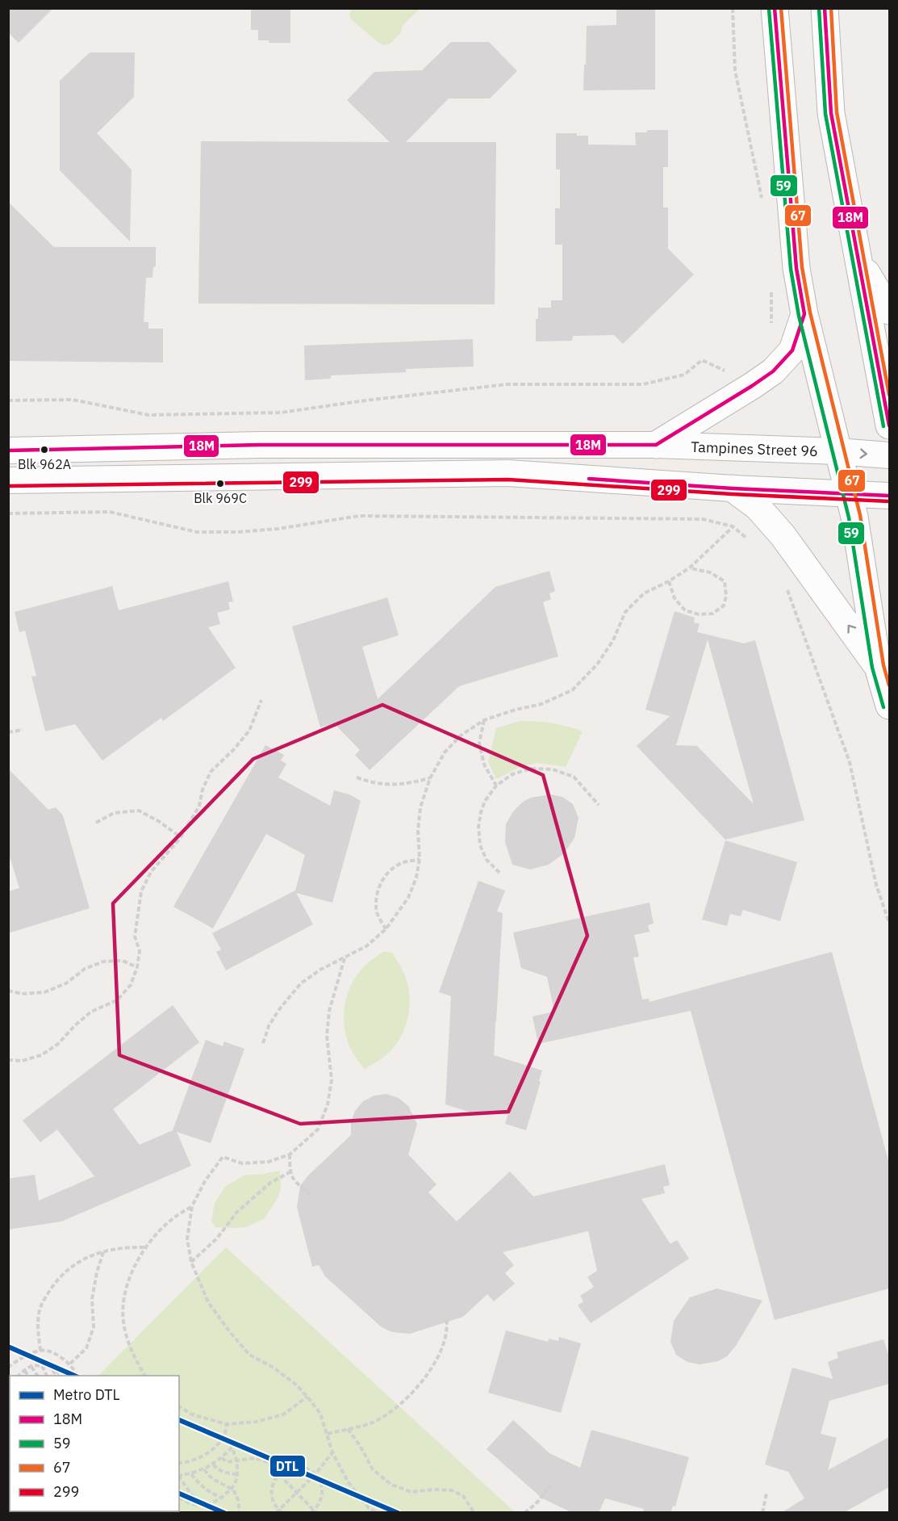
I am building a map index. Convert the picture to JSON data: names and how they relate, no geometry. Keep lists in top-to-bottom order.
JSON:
{
  "streets": {
    "street": ["Tampines Street 96"]
  },
  "places": ["Blk 962A", "Blk 969C"],
  "lines": [
    "transit line 18M",
    "transit line 59",
    "transit line 67",
    "transit line 299",
    "metro line DTL"
  ],
  "legend": [
    "Metro DTL",
    "18M",
    "59",
    "67",
    "299"
  ]
}
